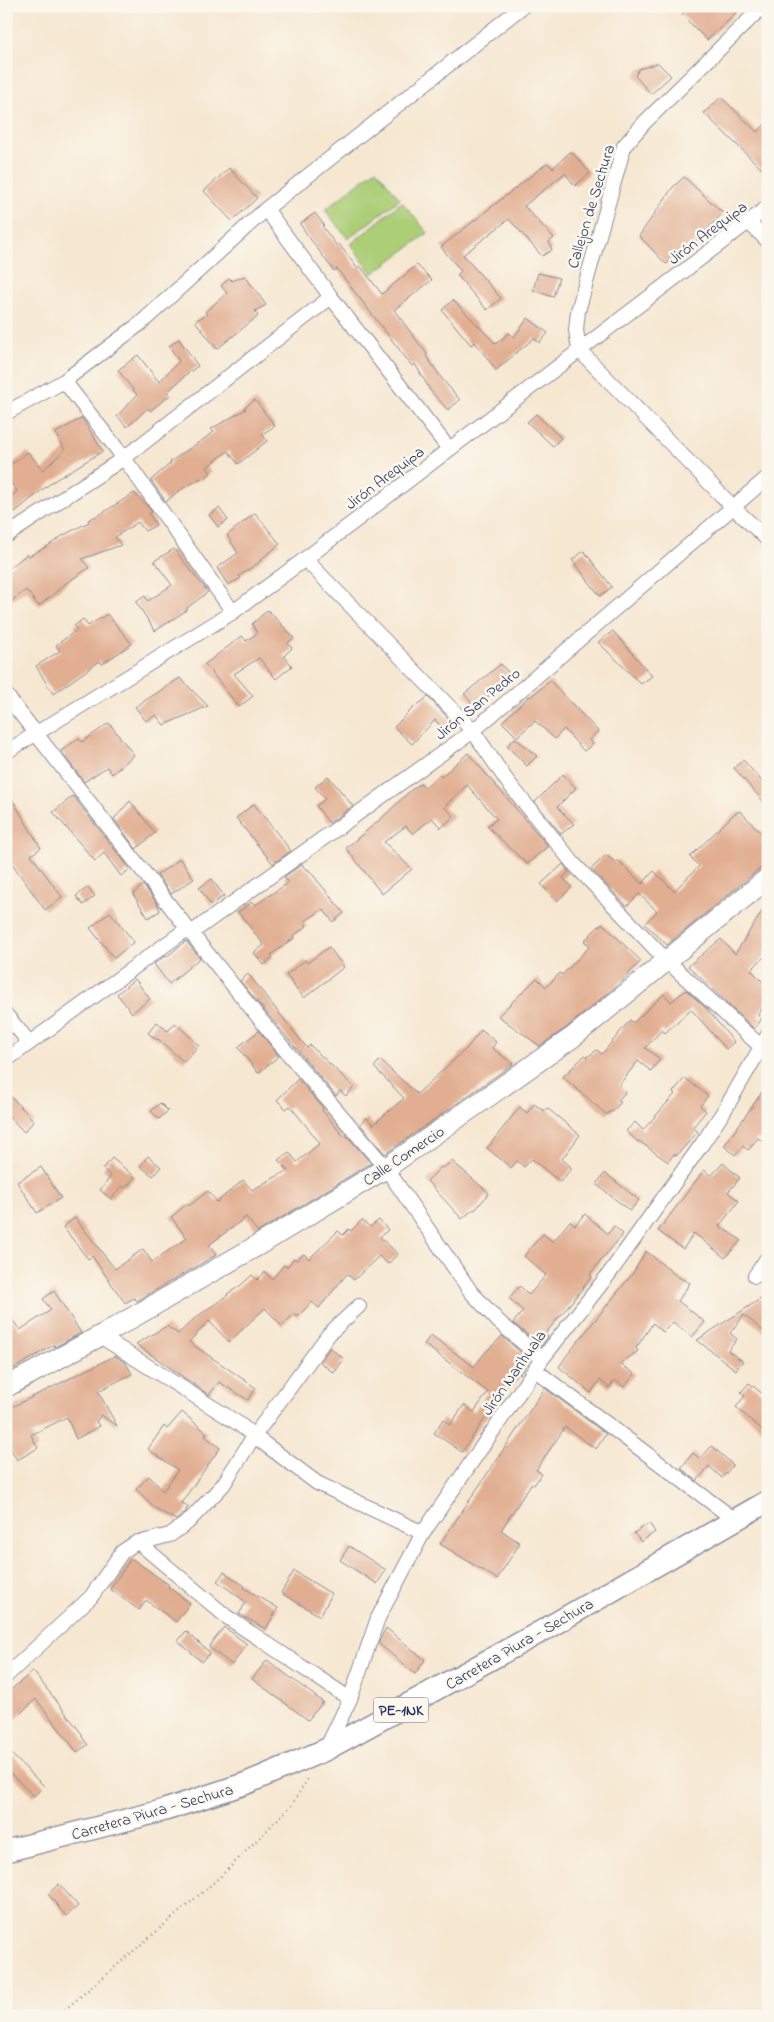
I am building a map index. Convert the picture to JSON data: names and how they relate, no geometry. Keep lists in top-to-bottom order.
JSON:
{
  "streets": {
    "main road": ["Carretera Piura - Sechura", "PE-1NK"],
    "street": [
      "Callejon de Sechura",
      "Jirón Arequipa",
      "Jirón San Pedro",
      "Calle Comercio",
      "Jirón Narihuala"
    ]
  },
  "crossings": [
    ["Callejon de Sechura", "Jirón Arequipa"],
    ["Jirón Narihuala", "Carretera Piura - Sechura"]
  ]
}
